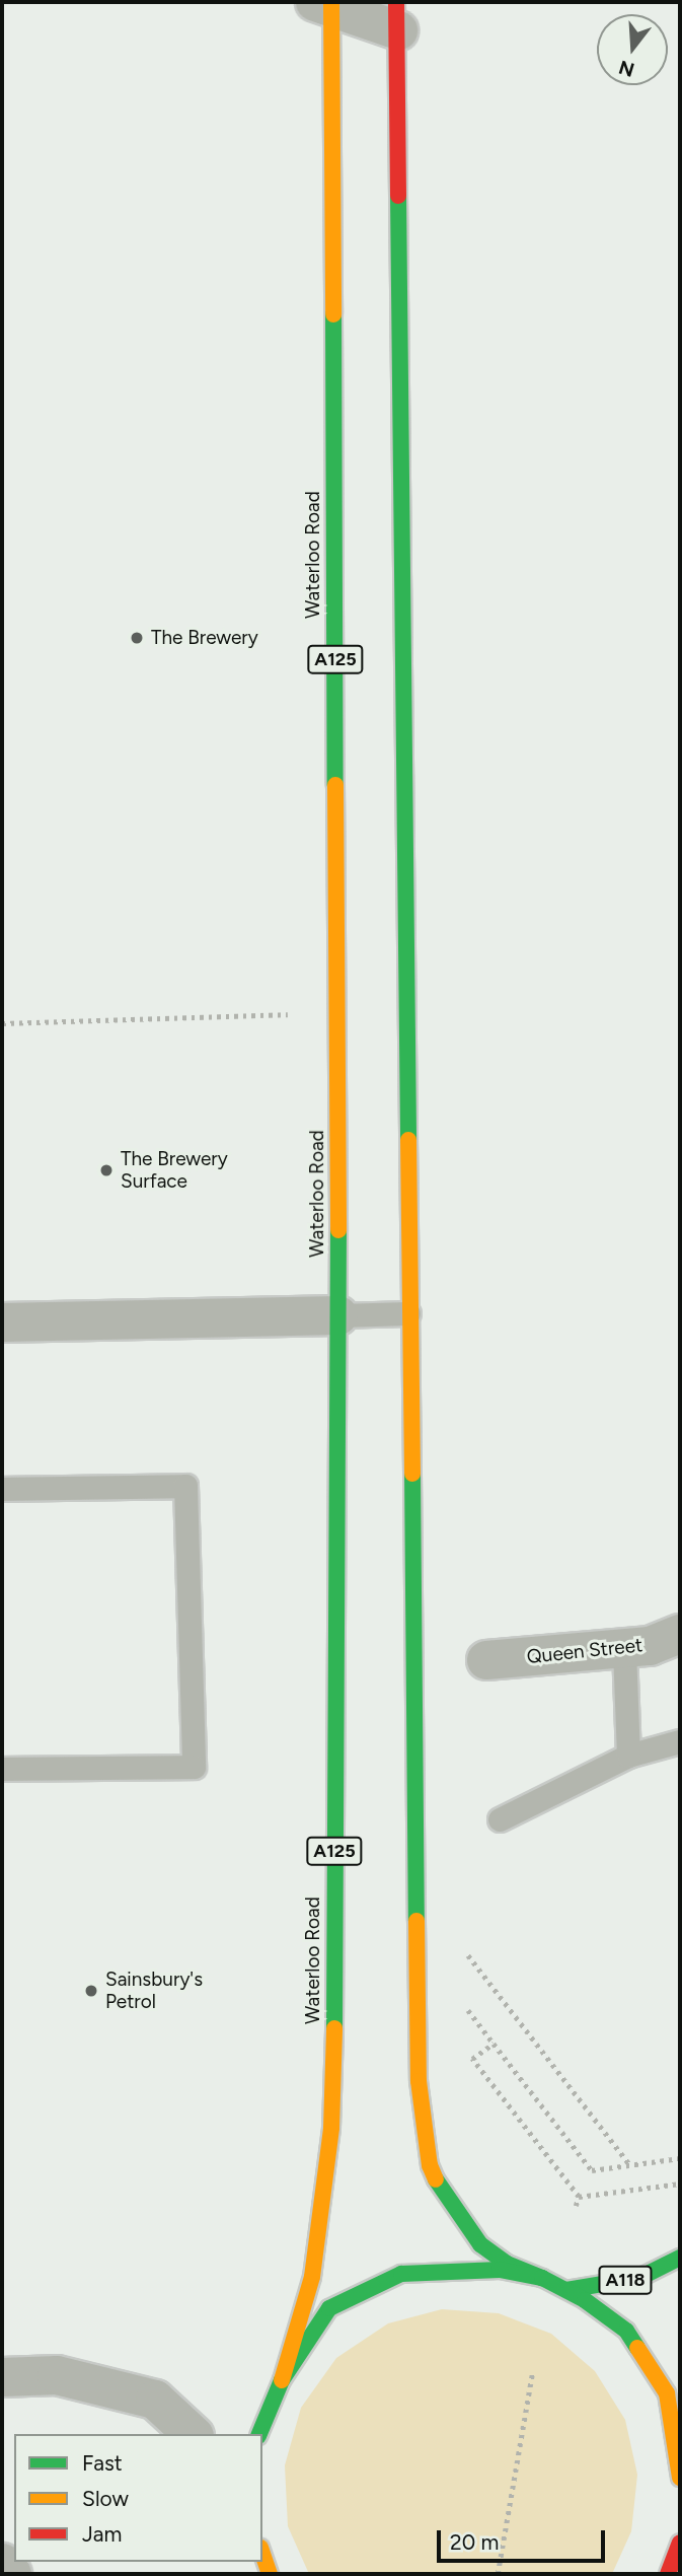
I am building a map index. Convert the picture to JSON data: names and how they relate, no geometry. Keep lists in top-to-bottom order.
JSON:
{
  "streets": {
    "main road": ["Waterloo Road", "A125", "A118"],
    "street": ["Queen Street"]
  },
  "places": ["The Brewery", "The Brewery Surface", "Sainsbury's Petrol"],
  "legend": ["Fast", "Slow", "Jam"],
  "scale_bar": "20 m",
  "north": "bottom"
}
